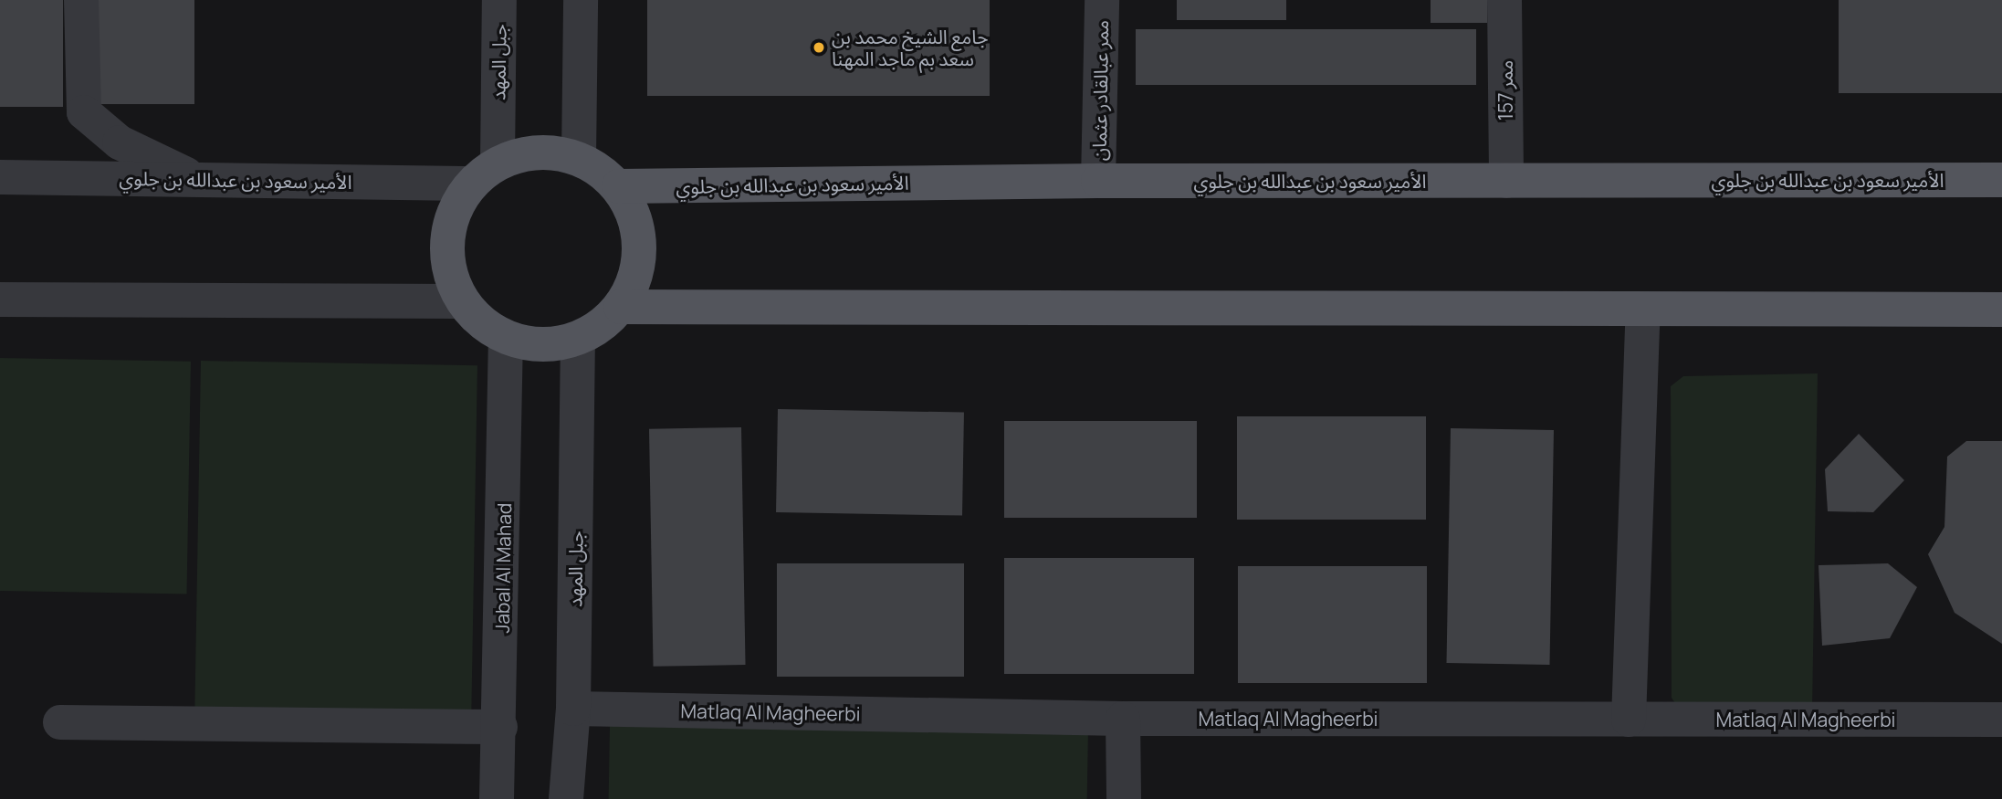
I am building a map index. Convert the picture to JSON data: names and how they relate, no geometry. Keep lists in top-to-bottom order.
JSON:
{
  "streets": {
    "main road": ["الأمير سعود بن عبدالله بن جلوي"],
    "street": [
      "جبل المهد",
      "ممر عبالقادر عثمان",
      "ممر 157",
      "Jabal Al Mahad",
      "Matlaq Al Magheerbi"
    ]
  },
  "crossings": [
    ["جبل المهد", "الأمير سعود بن عبدالله بن جلوي"],
    ["جبل المهد", "Jabal Al Mahad"],
    ["جبل المهد", "Matlaq Al Magheerbi"],
    ["ممر عبالقادر عثمان", "الأمير سعود بن عبدالله بن جلوي"],
    ["ممر 157", "الأمير سعود بن عبدالله بن جلوي"],
    ["الأمير سعود بن عبدالله بن جلوي", "Jabal Al Mahad"]
  ],
  "places": ["جامع الشيخ محمد بن سعد بم ماجد المهنا"]
}
